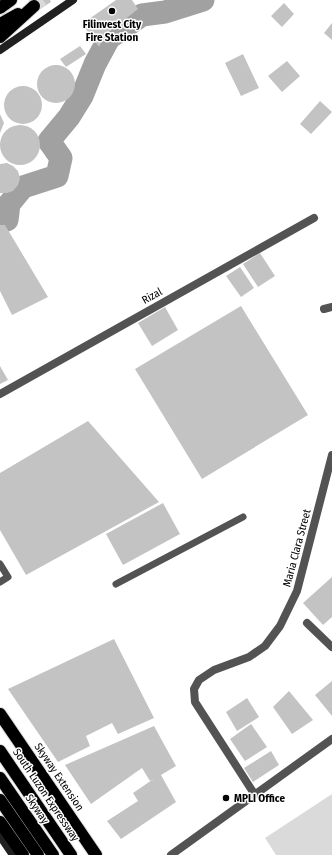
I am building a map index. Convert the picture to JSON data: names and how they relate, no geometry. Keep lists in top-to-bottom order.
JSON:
{
  "streets": {
    "highway": ["Skyway Extension", "South Luzon Expressway", "Skyway"],
    "street": ["Rizal", "Maria Clara Street"]
  },
  "places": ["Filinvest City Fire Station", "MPLI Office"]
}
